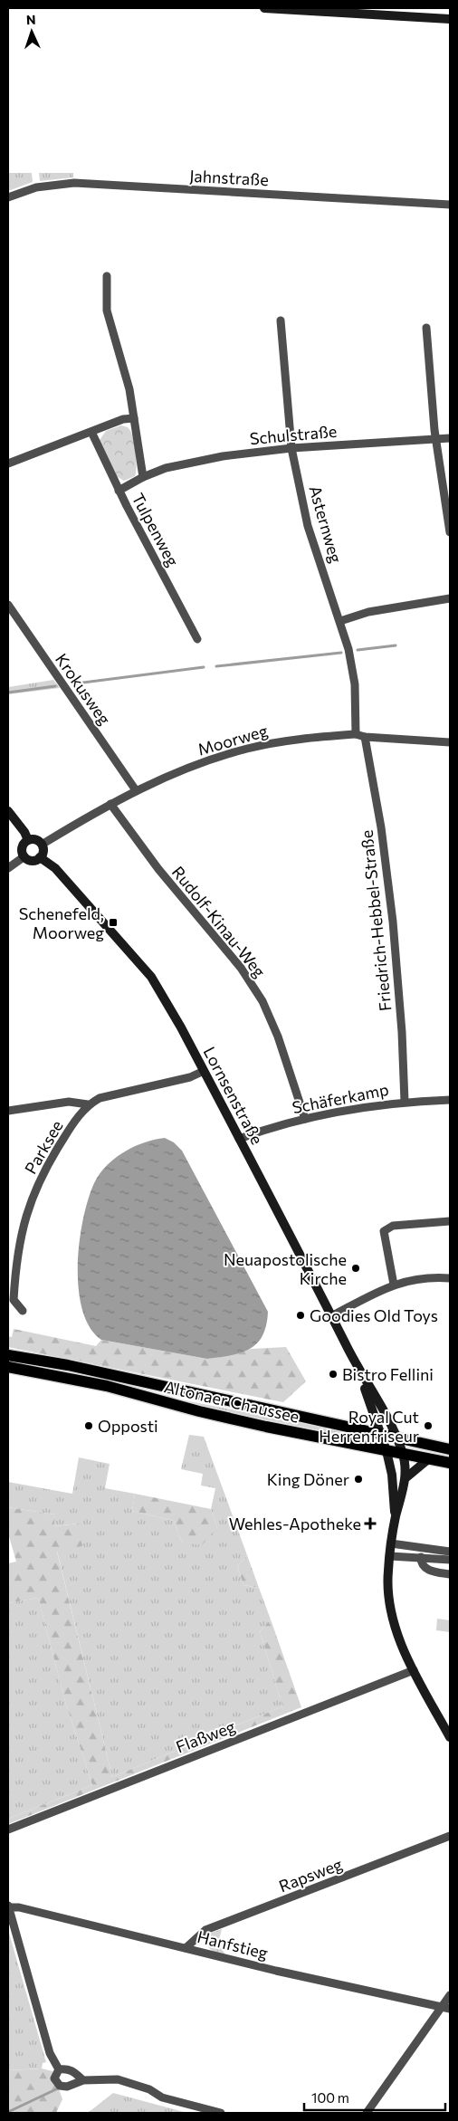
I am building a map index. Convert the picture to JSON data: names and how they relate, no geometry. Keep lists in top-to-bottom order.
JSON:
{
  "streets": {
    "main road": ["Altonaer Chaussee"],
    "street": [
      "Jahnstraße",
      "Schulstraße",
      "Asternweg",
      "Tulpenweg",
      "Krokusweg",
      "Moorweg",
      "Friedrich-Hebbel-Straße",
      "Rudolf-Kinau-Weg",
      "Lornsenstraße",
      "Schäferkamp",
      "Parksee",
      "Flaßweg",
      "Rapsweg",
      "Hanfstieg"
    ]
  },
  "crossings": [
    ["Schulstraße", "Asternweg"],
    ["Schulstraße", "Tulpenweg"],
    ["Asternweg", "Moorweg"],
    ["Krokusweg", "Moorweg"],
    ["Moorweg", "Friedrich-Hebbel-Straße"],
    ["Moorweg", "Rudolf-Kinau-Weg"],
    ["Moorweg", "Lornsenstraße"],
    ["Friedrich-Hebbel-Straße", "Schäferkamp"],
    ["Rudolf-Kinau-Weg", "Schäferkamp"],
    ["Lornsenstraße", "Schäferkamp"],
    ["Lornsenstraße", "Parksee"],
    ["Lornsenstraße", "Altonaer Chaussee"],
    ["Rapsweg", "Hanfstieg"]
  ],
  "places": {
    "transit": ["Schenefeld, Moorweg"],
    "other": [
      "Neuapostolische Kirche",
      "Goodies Old Toys",
      "Bistro Fellini",
      "Opposti",
      "Royal Cut Herrenfriseur",
      "King Döner"
    ],
    "health": ["Wehles-Apotheke"]
  },
  "scale_bar": "100 m",
  "north": "top"
}
